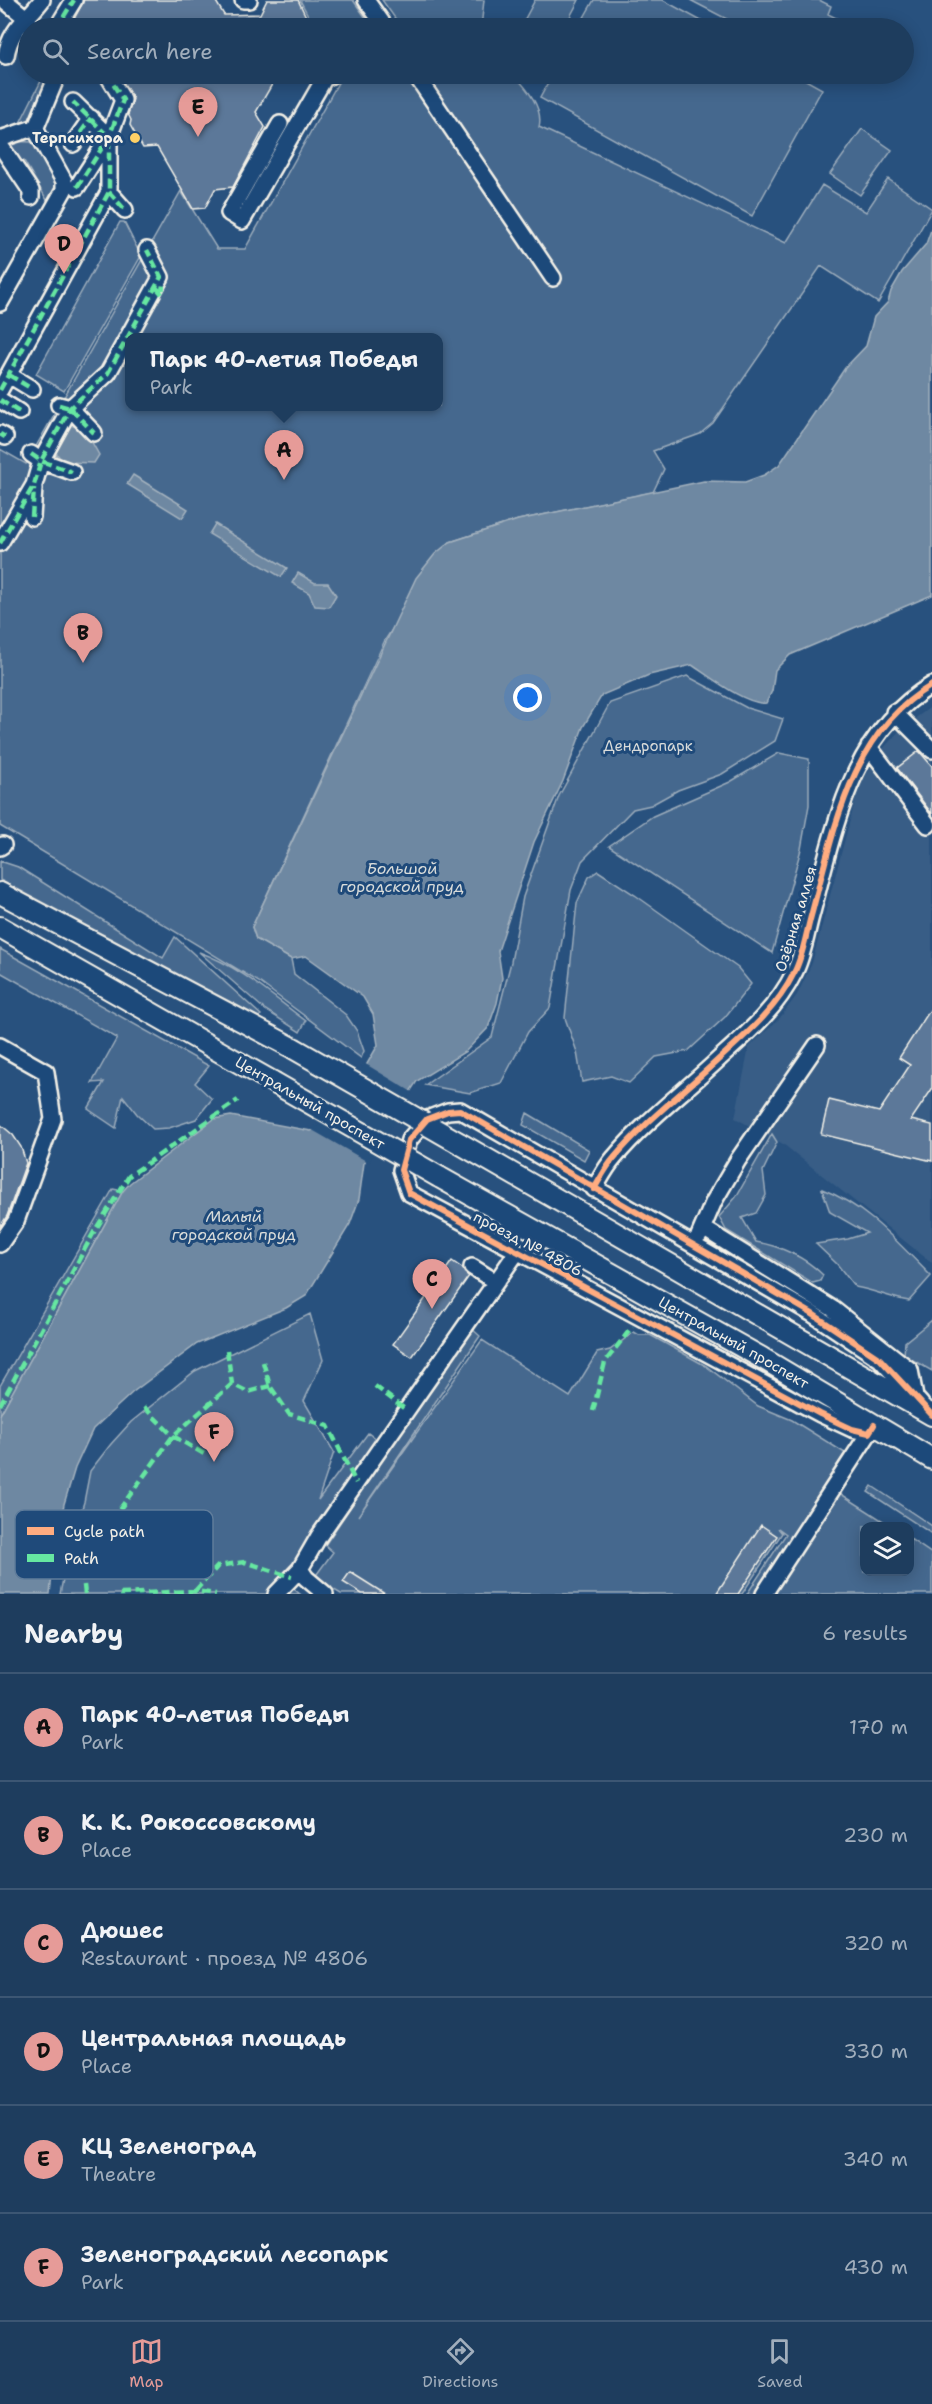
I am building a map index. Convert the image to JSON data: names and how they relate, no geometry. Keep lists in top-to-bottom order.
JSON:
{
  "streets": {
    "main road": ["Центральный проспект"],
    "street": ["Озёрная аллея", "проезд № 4806"]
  },
  "crossings": [
    ["Озёрная аллея", "проезд № 4806"],
    ["Центральный проспект", "проезд № 4806"]
  ],
  "water": ["Большой городской пруд", "Малый городской пруд"],
  "parks": ["Дендропарк"],
  "places": ["Терпсихора"],
  "legend": ["Cycle path", "Path"],
  "page": {
    "search": "Search here",
    "pins": [
      "E",
      "D",
      "A",
      "B",
      "C",
      "F"
    ],
    "popup": ["Парк 40-летия Победы", "Park"],
    "heading": ["Nearby", "6 results"],
    "list": [
      {
        "mark": "A",
        "name": "Парк 40-летия Победы",
        "note": "Park",
        "value": "170 m"
      },
      {
        "mark": "B",
        "name": "К. К. Рокоссовскому",
        "note": "Place",
        "value": "230 m"
      },
      {
        "mark": "C",
        "name": "Дюшес",
        "note": "Restaurant · проезд № 4806",
        "value": "320 m"
      },
      {
        "mark": "D",
        "name": "Центральная площадь",
        "note": "Place",
        "value": "330 m"
      },
      {
        "mark": "E",
        "name": "КЦ Зеленоград",
        "note": "Theatre",
        "value": "340 m"
      },
      {
        "mark": "F",
        "name": "Зеленоградский лесопарк",
        "note": "Park",
        "value": "430 m"
      }
    ],
    "nav": ["Map", "Directions", "Saved"]
  }
}
